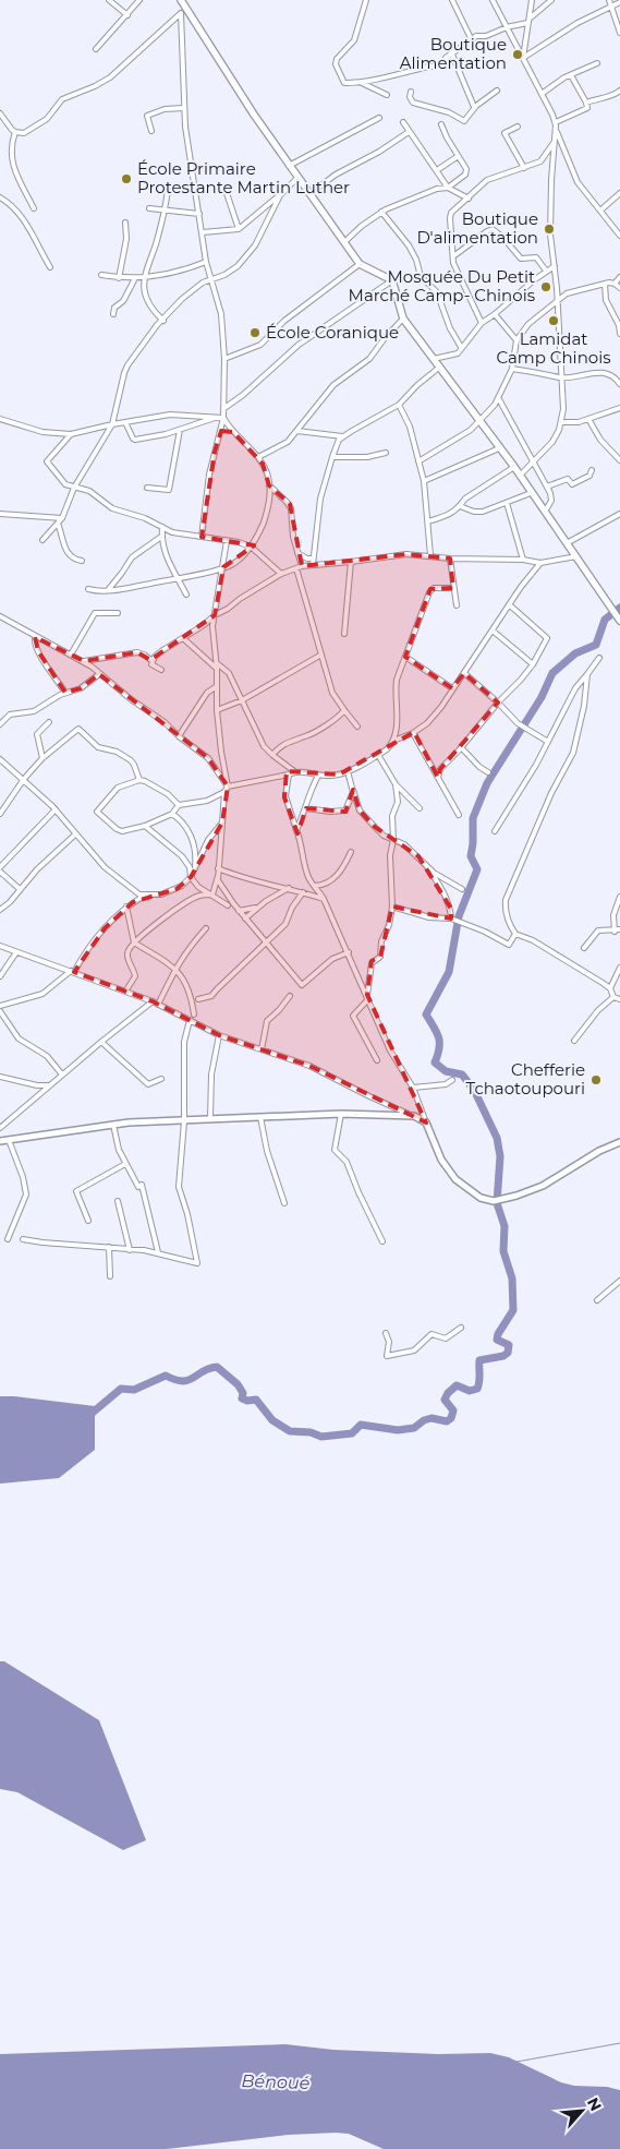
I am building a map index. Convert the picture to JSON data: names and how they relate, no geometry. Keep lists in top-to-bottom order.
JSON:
{
  "water": ["Bénoué"],
  "places": [
    "Boutique Alimentation",
    "École Primaire Protestante Martin Luther",
    "Boutique D'alimentation",
    "Mosquée Du Petit Marché Camp- Chinois",
    "Lamidat Camp Chinois",
    "École Coranique",
    "Chefferie Tchaotoupouri"
  ],
  "north": "top right"
}
